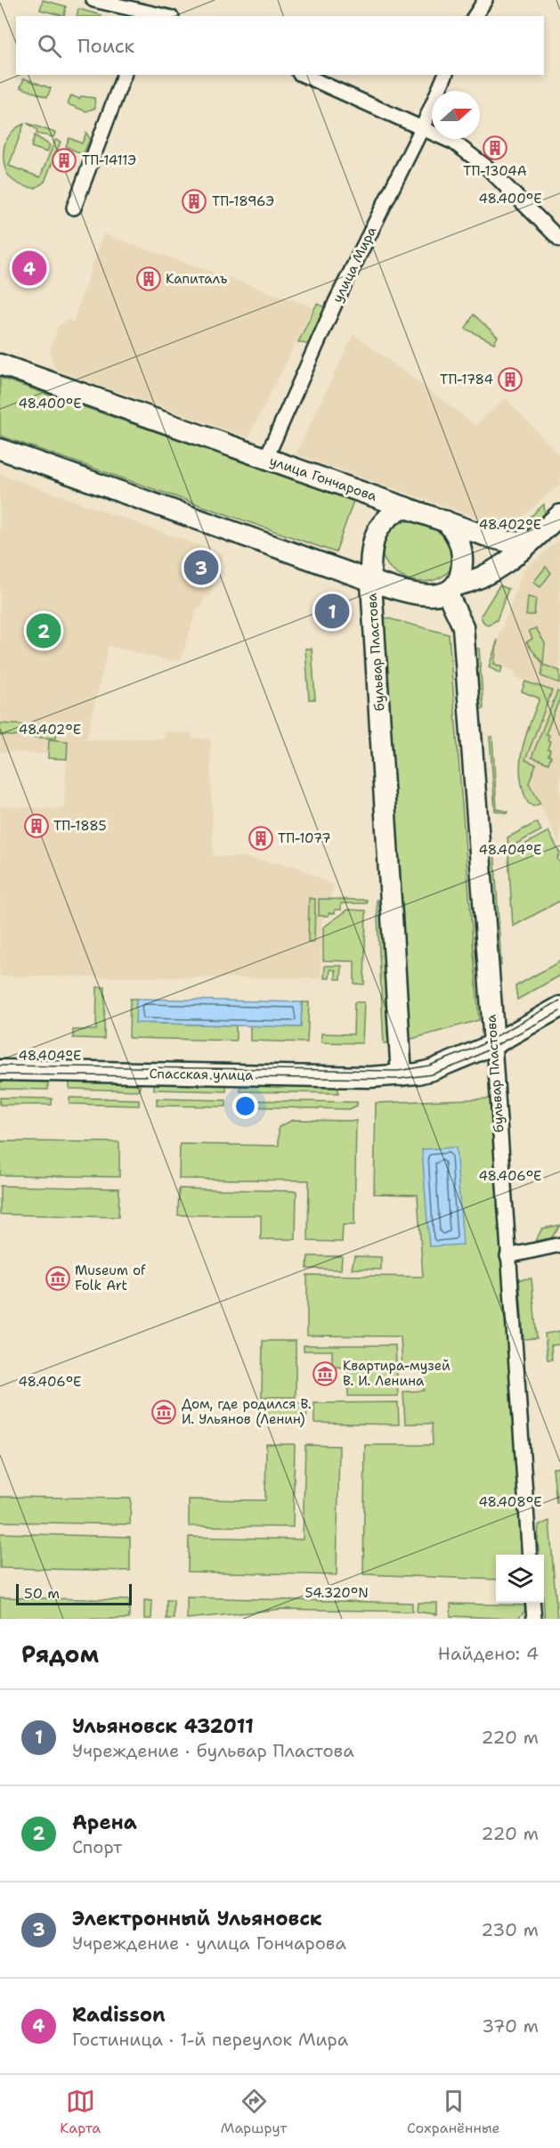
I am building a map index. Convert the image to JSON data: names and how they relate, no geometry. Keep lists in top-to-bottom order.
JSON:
{
  "streets": {
    "street": [
      "улица Мира",
      "улица Гончарова",
      "бульвар Пластова",
      "Спасская улица"
    ]
  },
  "crossings": [
    ["улица Мира", "улица Гончарова"],
    ["улица Гончарова", "бульвар Пластова"],
    ["бульвар Пластова", "Спасская улица"]
  ],
  "places": {
    "building": [
      "ТП-1304А",
      "ТП-1411Э",
      "ТП-1896Э",
      "Капиталъ",
      "ТП-1784",
      "ТП-1885",
      "ТП-1077"
    ],
    "museum": ["Museum of Folk Art", "Квартира-музей В. И. Ленина", "Дом, где родился В. И. Ульянов (Ленин)"]
  },
  "scale_bar": "50 m",
  "north": "right",
  "page": {
    "search": "Поиск",
    "pins": [
      "4",
      "3",
      "1",
      "2"
    ],
    "scale": "50 m",
    "heading": ["Рядом", "Найдено: 4"],
    "list": [
      {
        "mark": "1",
        "name": "Ульяновск 432011",
        "note": "Учреждение · бульвар Пластова",
        "value": "220 m"
      },
      {
        "mark": "2",
        "name": "Арена",
        "note": "Спорт",
        "value": "220 m"
      },
      {
        "mark": "3",
        "name": "Электронный Ульяновск",
        "note": "Учреждение · улица Гончарова",
        "value": "230 m"
      },
      {
        "mark": "4",
        "name": "Radisson",
        "note": "Гостиница · 1-й переулок Мира",
        "value": "370 m"
      }
    ],
    "nav": ["Карта", "Маршрут", "Сохранённые"]
  },
  "coordinates": [
    "48.400°E",
    "48.402°E",
    "48.404°E",
    "48.406°E",
    "48.408°E",
    "54.320°N"
  ]
}
